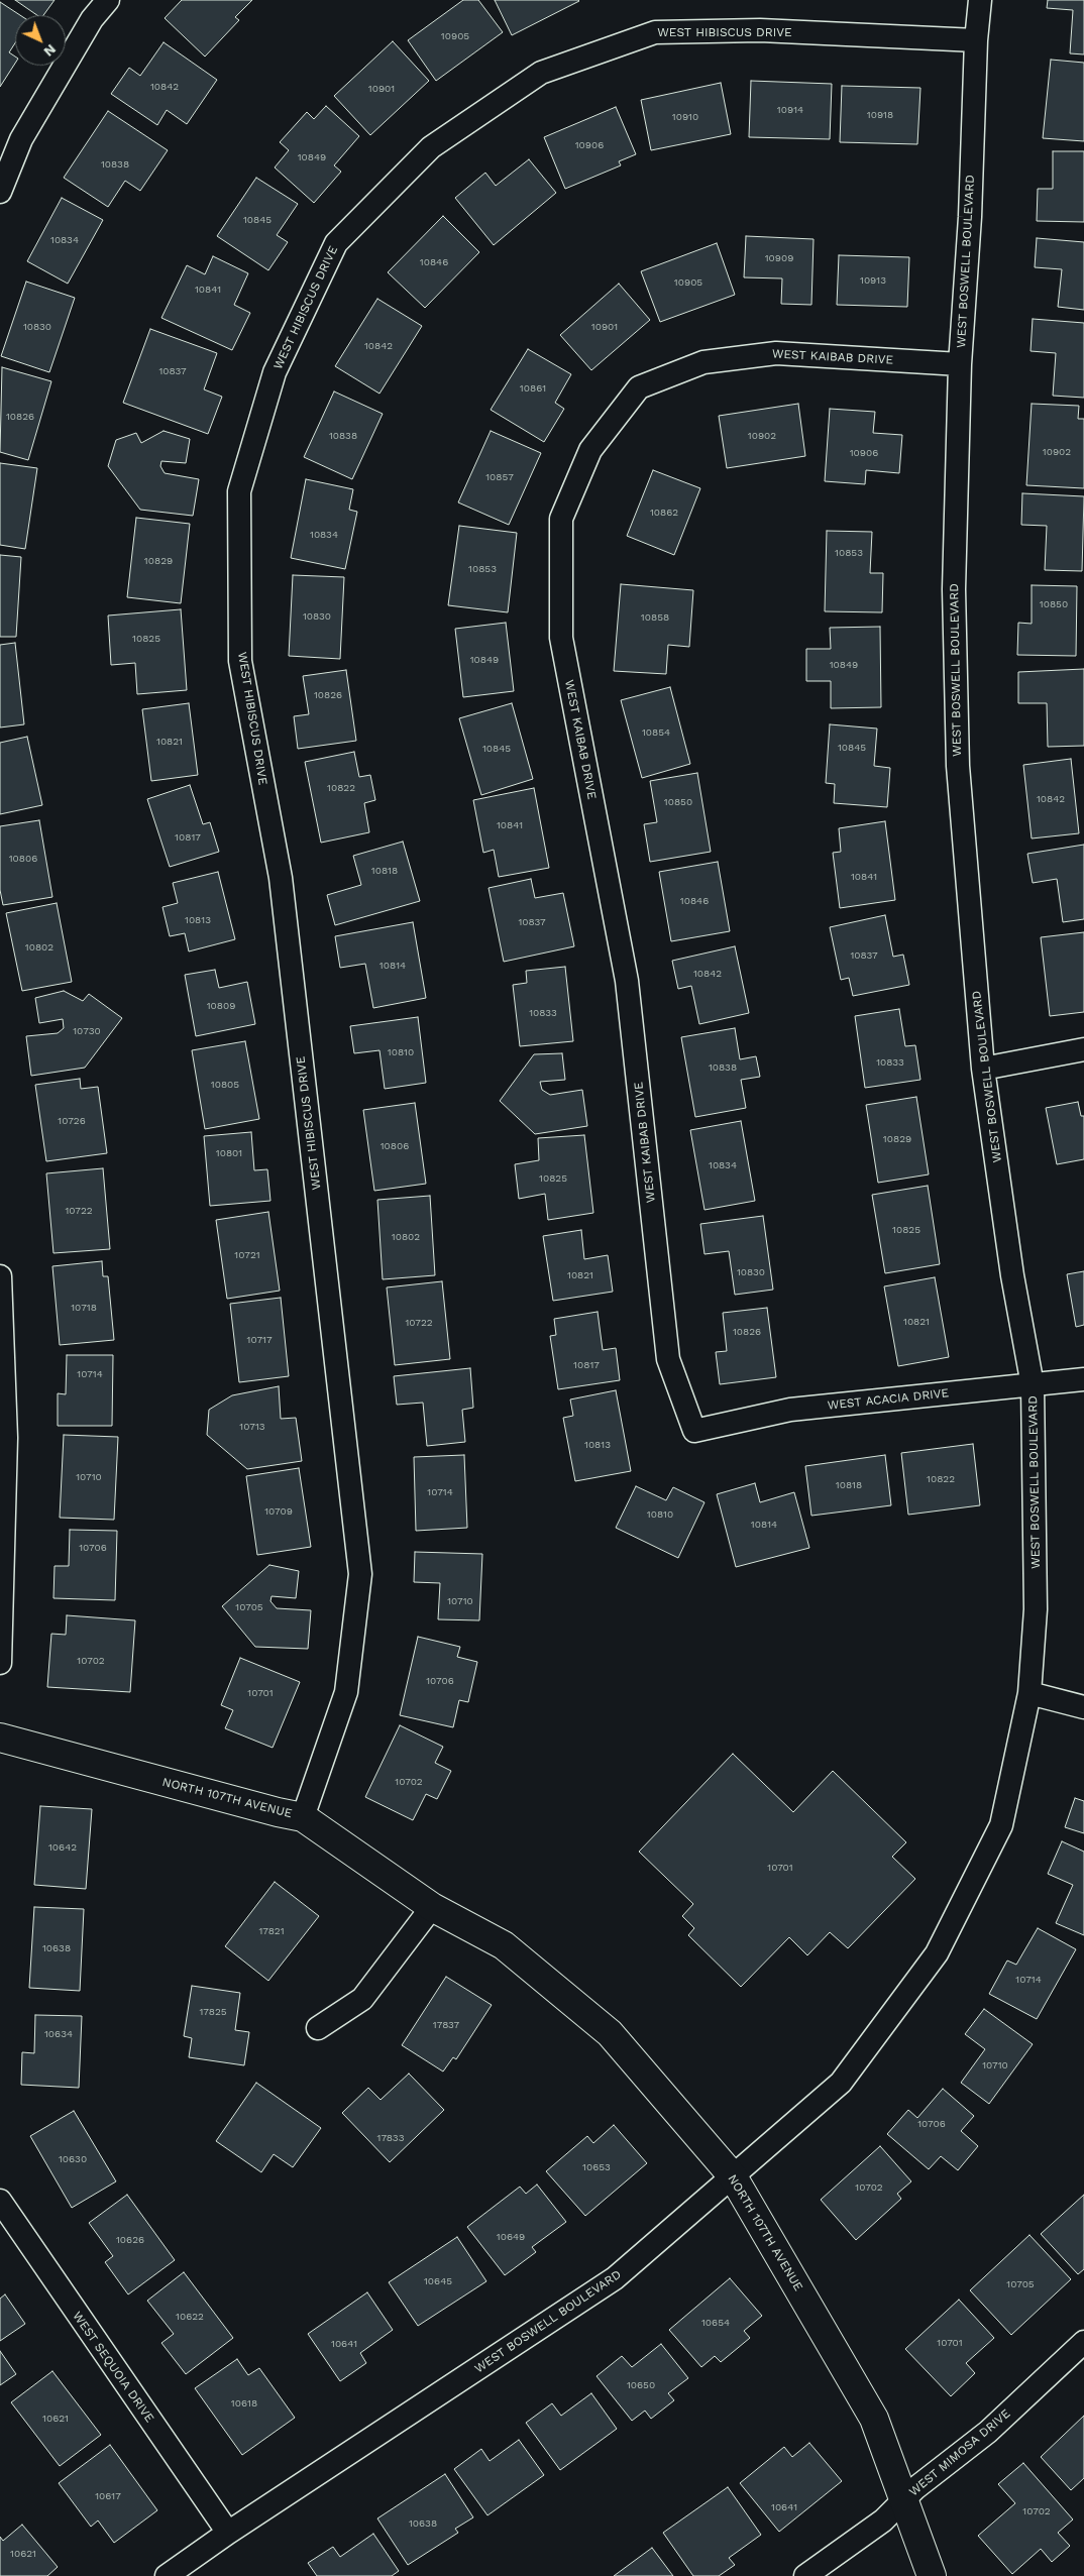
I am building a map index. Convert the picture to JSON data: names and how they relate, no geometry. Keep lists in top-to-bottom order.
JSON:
{
  "streets": {
    "street": [
      "WEST HIBISCUS DRIVE",
      "WEST BOSWELL BOULEVARD",
      "WEST KAIBAB DRIVE",
      "WEST ACACIA DRIVE",
      "NORTH 107TH AVENUE",
      "WEST SEQUOIA DRIVE",
      "WEST MIMOSA DRIVE"
    ]
  },
  "crossings": [
    ["WEST HIBISCUS DRIVE", "WEST BOSWELL BOULEVARD"],
    ["WEST HIBISCUS DRIVE", "NORTH 107TH AVENUE"],
    ["WEST BOSWELL BOULEVARD", "WEST KAIBAB DRIVE"],
    ["WEST BOSWELL BOULEVARD", "WEST ACACIA DRIVE"],
    ["WEST BOSWELL BOULEVARD", "NORTH 107TH AVENUE"],
    ["WEST BOSWELL BOULEVARD", "WEST SEQUOIA DRIVE"],
    ["WEST KAIBAB DRIVE", "WEST ACACIA DRIVE"],
    ["NORTH 107TH AVENUE", "WEST MIMOSA DRIVE"]
  ],
  "house_numbers": [
    "10905",
    "10842",
    "10901",
    "10914",
    "10918",
    "10910",
    "10906",
    "10849",
    "10838",
    "10845",
    "10834",
    "10909",
    "10846",
    "10913",
    "10905",
    "10841",
    "10830",
    "10901",
    "10842",
    "10837",
    "10861",
    "10826",
    "10838",
    "10902",
    "10902",
    "10906",
    "10857",
    "10862",
    "10834",
    "10853",
    "10829",
    "10853",
    "10850",
    "10830",
    "10858",
    "10825",
    "10849",
    "10849",
    "10826",
    "10854",
    "10821",
    "10845",
    "10845",
    "10822",
    "10842",
    "10850",
    "10841",
    "10817",
    "10806",
    "10818",
    "10841",
    "10846",
    "10813",
    "10837",
    "10802",
    "10837",
    "10814",
    "10842",
    "10809",
    "10833",
    "10730",
    "10810",
    "10833",
    "10838",
    "10805",
    "10726",
    "10829",
    "10806",
    "10801",
    "10834",
    "10825",
    "10722",
    "10825",
    "10802",
    "10721",
    "10830",
    "10821",
    "10718",
    "10821",
    "10722",
    "10826",
    "10717",
    "10817",
    "10714",
    "10713",
    "10813",
    "10710",
    "10822",
    "10818",
    "10714",
    "10709",
    "10810",
    "10814",
    "10706",
    "10710",
    "10705",
    "10702",
    "10706",
    "10701",
    "10702",
    "10642",
    "10701",
    "17821",
    "10638",
    "10714",
    "17825",
    "17837",
    "10634",
    "10710",
    "10706",
    "17833",
    "10630",
    "10653",
    "10702",
    "10649",
    "10626",
    "10645",
    "10705",
    "10622",
    "10654",
    "10701",
    "10641",
    "10650",
    "10618",
    "10621",
    "10617",
    "10641",
    "10702",
    "10638",
    "10621"
  ],
  "north": "bottom right"
}
